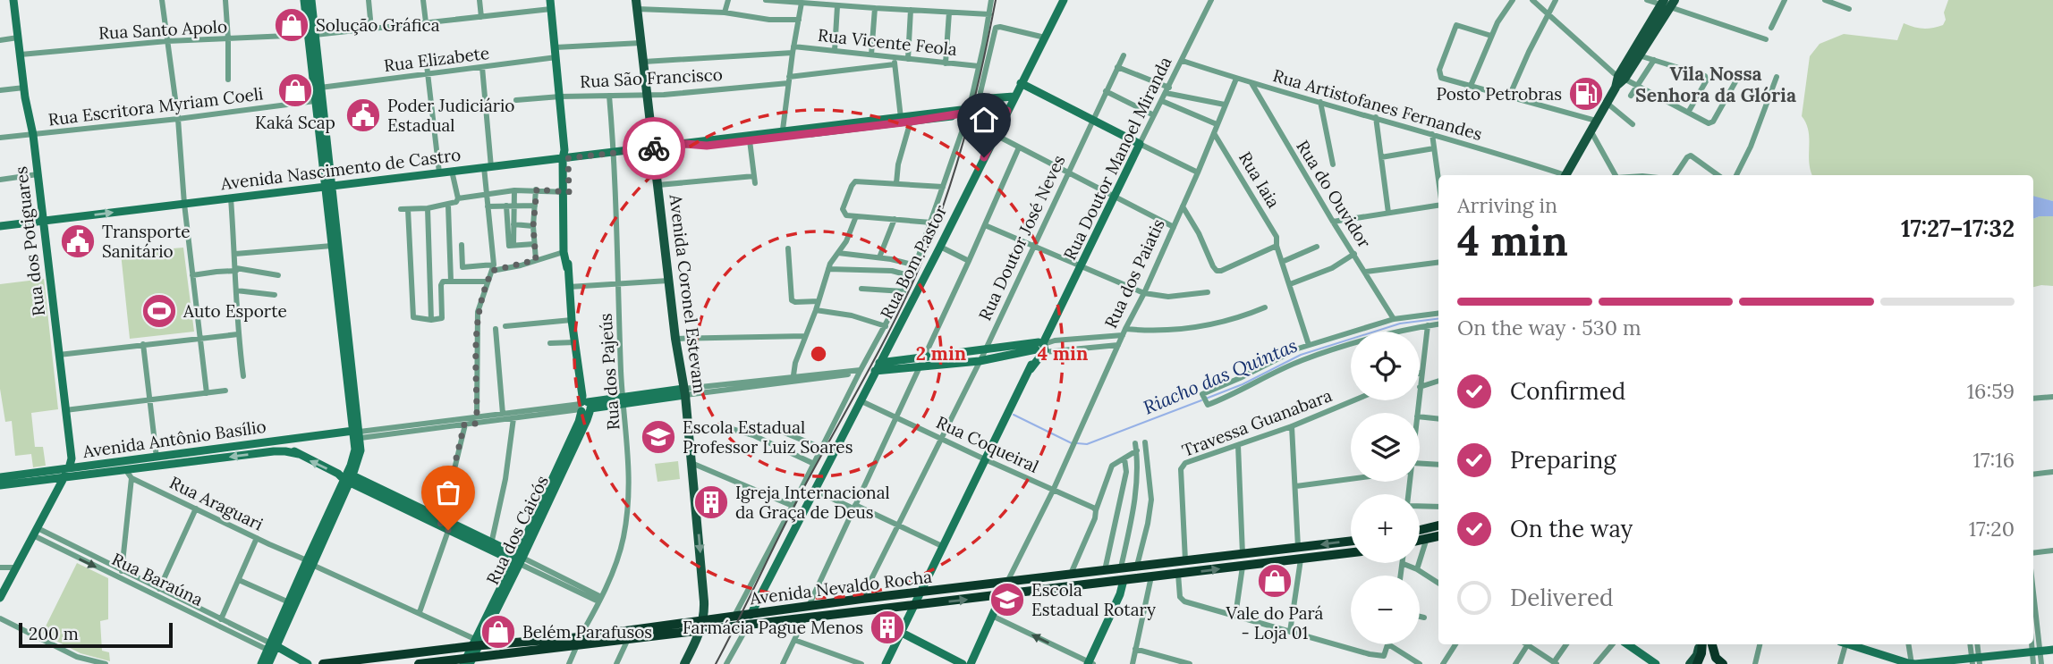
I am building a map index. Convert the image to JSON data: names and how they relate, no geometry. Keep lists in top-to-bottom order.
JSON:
{
  "streets": {
    "highway": ["Avenida Nevaldo Rocha"],
    "main road": [
      "Rua Doutor Manoel Miranda",
      "Avenida Nascimento de Castro",
      "Rua dos Potiguares",
      "Rua Bom Pastor",
      "Avenida Coronel Estevam",
      "Avenida Antônio Basílio",
      "Rua dos Caicós",
      "Rua Baraúna"
    ],
    "street": [
      "Rua Santo Apolo",
      "Rua Vicente Feola",
      "Rua Elizabete",
      "Rua São Francisco",
      "Rua Artistofanes Fernandes",
      "Rua Escritora Myriam Coeli",
      "Rua Iaia",
      "Rua do Ouvidor",
      "Rua Doutor José Neves",
      "Rua dos Paiatis",
      "Rua dos Pajeús",
      "Travessa Guanabara",
      "Rua Coqueiral",
      "Rua Araguari"
    ]
  },
  "crossings": [
    ["Rua Santo Apolo", "Rua dos Potiguares"],
    ["Rua Santo Apolo", "Rua dos Caicós"],
    ["Rua Vicente Feola", "Rua São Francisco"],
    ["Rua Vicente Feola", "Avenida Coronel Estevam"],
    ["Rua Elizabete", "Rua dos Caicós"],
    ["Rua São Francisco", "Avenida Coronel Estevam"],
    ["Rua São Francisco", "Rua dos Pajeús"],
    ["Rua São Francisco", "Rua dos Caicós"],
    ["Rua Artistofanes Fernandes", "Rua Doutor Manoel Miranda"],
    ["Rua Artistofanes Fernandes", "Rua do Ouvidor"],
    ["Rua Artistofanes Fernandes", "Rua dos Paiatis"],
    ["Rua Escritora Myriam Coeli", "Rua dos Potiguares"],
    ["Rua Doutor Manoel Miranda", "Rua Coqueiral"],
    ["Rua Doutor Manoel Miranda", "Avenida Nevaldo Rocha"],
    ["Avenida Nascimento de Castro", "Rua dos Potiguares"],
    ["Avenida Nascimento de Castro", "Rua Bom Pastor"],
    ["Avenida Nascimento de Castro", "Avenida Coronel Estevam"],
    ["Avenida Nascimento de Castro", "Rua dos Pajeús"],
    ["Avenida Nascimento de Castro", "Rua dos Caicós"],
    ["Rua Iaia", "Rua dos Paiatis"],
    ["Rua Doutor José Neves", "Rua Coqueiral"],
    ["Rua Doutor José Neves", "Avenida Nevaldo Rocha"],
    ["Rua dos Potiguares", "Avenida Antônio Basílio"],
    ["Rua dos Potiguares", "Rua Baraúna"],
    ["Rua Bom Pastor", "Rua Coqueiral"],
    ["Rua Bom Pastor", "Avenida Nevaldo Rocha"],
    ["Rua dos Paiatis", "Rua Coqueiral"],
    ["Rua dos Paiatis", "Avenida Nevaldo Rocha"],
    ["Avenida Coronel Estevam", "Avenida Antônio Basílio"],
    ["Avenida Coronel Estevam", "Avenida Nevaldo Rocha"],
    ["Rua dos Pajeús", "Avenida Antônio Basílio"],
    ["Rua dos Pajeús", "Avenida Nevaldo Rocha"],
    ["Travessa Guanabara", "Avenida Nevaldo Rocha"],
    ["Avenida Antônio Basílio", "Rua Araguari"],
    ["Avenida Antônio Basílio", "Rua dos Caicós"],
    ["Rua Araguari", "Rua dos Caicós"],
    ["Rua Araguari", "Avenida Nevaldo Rocha"],
    ["Rua dos Caicós", "Avenida Nevaldo Rocha"]
  ],
  "districts": ["Vila Nossa Senhora da Glória"],
  "water": ["Riacho das Quintas"],
  "places": {
    "shop": [
      "Solução Gráfica",
      "Kaká Scap",
      "Vale do Pará - Loja 01",
      "Belém Parafusos"
    ],
    "fuel station": ["Posto Petrobras"],
    "public building": ["Poder Judiciário Estadual", "Transporte Sanitário"],
    "sports": ["Auto Esporte"],
    "school or university": ["Escola Estadual Professor Luiz Soares", "Escola Estadual Rotary"],
    "building": ["Igreja Internacional da Graça de Deus", "Farmácia Pague Menos"]
  },
  "scale_bar": "200 m",
  "page": {
    "heading": ["4 min", "Arriving in", "17:27–17:32"],
    "bar": "On the way · 530 m",
    "map_buttons": ["+", "−"],
    "list": [
      ["Confirmed", "16:59"],
      ["Preparing", "17:16"],
      ["On the way", "17:20"],
      "Delivered"
    ],
    "scale": "200 m"
  },
  "rings": ["2 min", "4 min"]
}
